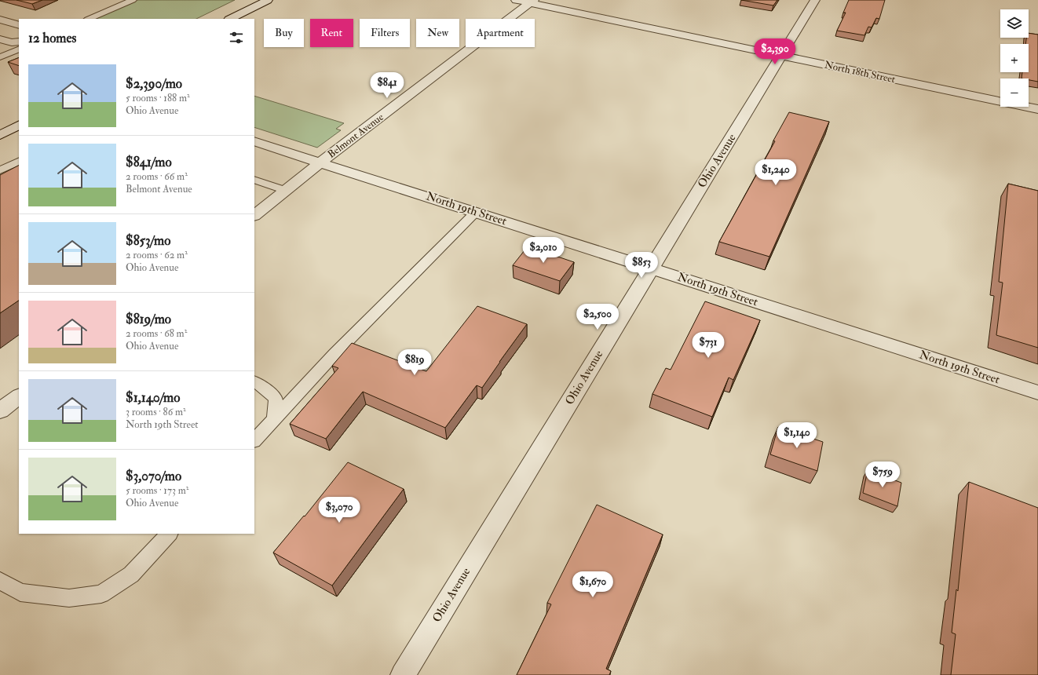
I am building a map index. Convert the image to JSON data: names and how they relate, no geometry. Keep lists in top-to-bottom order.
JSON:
{
  "streets": {
    "street": [
      "North 18th Street",
      "Belmont Avenue",
      "Ohio Avenue",
      "North 19th Street"
    ]
  },
  "crossings": [
    ["North 18th Street", "Belmont Avenue"],
    ["North 18th Street", "Ohio Avenue"],
    ["Belmont Avenue", "North 19th Street"],
    ["Ohio Avenue", "North 19th Street"]
  ],
  "page": {
    "map_buttons": ["+", "−"],
    "chip": [
      "Buy",
      "Rent",
      "Filters",
      "New",
      "Apartment"
    ],
    "heading": "12 homes",
    "price": [
      "$2,390",
      "$841",
      "$1,240",
      "$2,010",
      "$853",
      "$2,500",
      "$731",
      "$819",
      "$1,140",
      "$759",
      "$3,070",
      "$1,670"
    ],
    "list": [
      {
        "name": "$2,390/mo",
        "note": "5 rooms · 188 m² · Ohio Avenue"
      },
      {
        "name": "$841/mo",
        "note": "2 rooms · 66 m² · Belmont Avenue"
      },
      {
        "name": "$853/mo",
        "note": "2 rooms · 62 m² · Ohio Avenue"
      },
      {
        "name": "$819/mo",
        "note": "2 rooms · 68 m² · Ohio Avenue"
      },
      {
        "name": "$1,140/mo",
        "note": "3 rooms · 86 m² · North 19th Street"
      },
      {
        "name": "$3,070/mo",
        "note": "5 rooms · 173 m² · Ohio Avenue"
      }
    ]
  }
}
